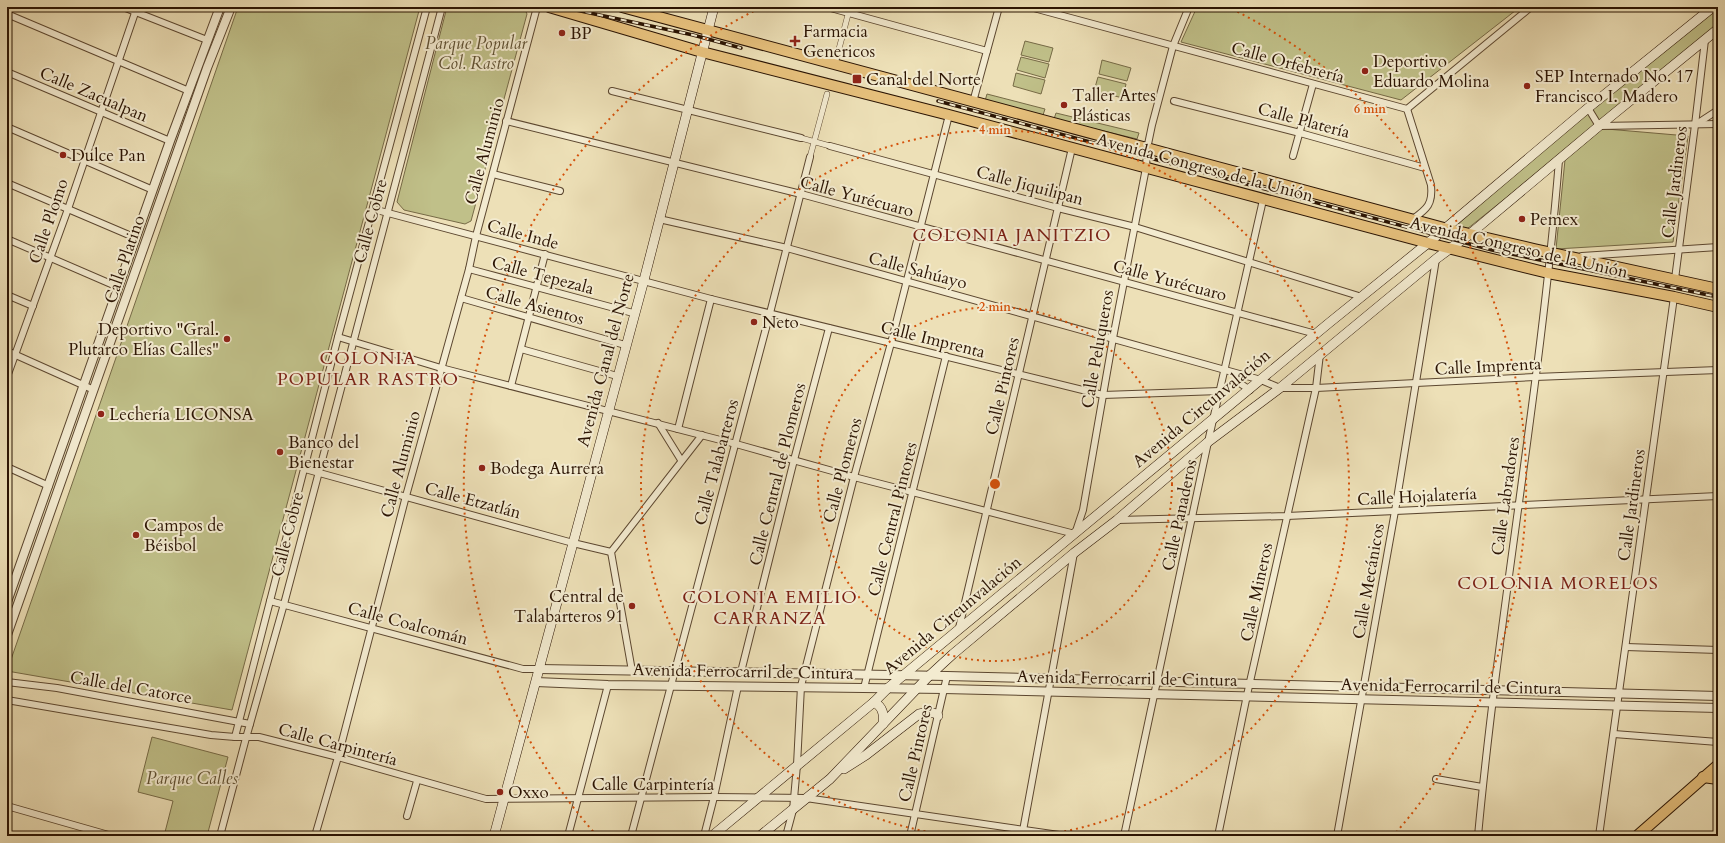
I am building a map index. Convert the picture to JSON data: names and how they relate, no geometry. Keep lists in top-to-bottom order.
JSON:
{
  "streets": {
    "main road": ["Avenida Congreso de la Unión", "Avenida Canal del Norte", "Avenida Circunvalación"],
    "street": [
      "Calle Orfebrería",
      "Calle Zacualpan",
      "Calle Platería",
      "Calle Aluminio",
      "Calle Jardineros",
      "Calle Jiquilipan",
      "Calle Yurécuaro",
      "Calle Plomo",
      "Calle Cobre",
      "Calle Inde",
      "Calle Platino",
      "Calle Sahúayo",
      "Calle Tepezala",
      "Calle Asientos",
      "Calle Imprenta",
      "Calle Peluqueros",
      "Calle Pintores",
      "Calle Talabarteros",
      "Calle Plomeros",
      "Calle Central de Plomeros",
      "Calle Hojalatería",
      "Calle Labradores",
      "Calle Etzatlán",
      "Calle Panaderos",
      "Calle Central Pintores",
      "Calle Mecánicos",
      "Calle Mineros",
      "Calle Coalcomán",
      "Avenida Ferrocarril de Cintura",
      "Calle del Catorce",
      "Calle Carpintería"
    ]
  },
  "crossings": [
    ["Calle Orfebrería", "Calle Peluqueros"],
    ["Calle Zacualpan", "Calle Plomo"],
    ["Calle Zacualpan", "Calle Platino"],
    ["Calle Aluminio", "Calle Yurécuaro"],
    ["Calle Aluminio", "Calle Inde"],
    ["Calle Aluminio", "Calle Tepezala"],
    ["Calle Aluminio", "Calle Asientos"],
    ["Calle Aluminio", "Calle Etzatlán"],
    ["Calle Aluminio", "Calle Coalcomán"],
    ["Calle Aluminio", "Calle Carpintería"],
    ["Avenida Congreso de la Unión", "Calle Jardineros"],
    ["Avenida Congreso de la Unión", "Calle Peluqueros"],
    ["Avenida Congreso de la Unión", "Avenida Canal del Norte"],
    ["Avenida Congreso de la Unión", "Calle Pintores"],
    ["Avenida Congreso de la Unión", "Avenida Circunvalación"],
    ["Avenida Congreso de la Unión", "Calle Plomeros"],
    ["Avenida Congreso de la Unión", "Calle Labradores"],
    ["Avenida Congreso de la Unión", "Calle Panaderos"],
    ["Calle Jardineros", "Calle Imprenta"],
    ["Calle Jardineros", "Avenida Circunvalación"],
    ["Calle Jardineros", "Calle Hojalatería"],
    ["Calle Jardineros", "Avenida Ferrocarril de Cintura"],
    ["Calle Jiquilipan", "Calle Peluqueros"],
    ["Calle Jiquilipan", "Avenida Canal del Norte"],
    ["Calle Jiquilipan", "Calle Pintores"],
    ["Calle Jiquilipan", "Avenida Circunvalación"],
    ["Calle Jiquilipan", "Calle Talabarteros"],
    ["Calle Jiquilipan", "Calle Plomeros"],
    ["Calle Jiquilipan", "Calle Panaderos"],
    ["Calle Yurécuaro", "Calle Peluqueros"],
    ["Calle Yurécuaro", "Avenida Canal del Norte"],
    ["Calle Yurécuaro", "Calle Pintores"],
    ["Calle Yurécuaro", "Avenida Circunvalación"],
    ["Calle Yurécuaro", "Calle Talabarteros"],
    ["Calle Yurécuaro", "Calle Plomeros"],
    ["Calle Yurécuaro", "Calle Panaderos"],
    ["Calle Cobre", "Calle Inde"],
    ["Calle Cobre", "Calle Etzatlán"],
    ["Calle Cobre", "Calle Coalcomán"],
    ["Calle Cobre", "Calle del Catorce"],
    ["Calle Cobre", "Calle Carpintería"],
    ["Calle Inde", "Calle Imprenta"],
    ["Calle Inde", "Avenida Canal del Norte"],
    ["Calle Sahúayo", "Calle Imprenta"],
    ["Calle Sahúayo", "Calle Peluqueros"],
    ["Calle Sahúayo", "Avenida Canal del Norte"],
    ["Calle Sahúayo", "Calle Pintores"],
    ["Calle Sahúayo", "Avenida Circunvalación"],
    ["Calle Sahúayo", "Calle Talabarteros"],
    ["Calle Sahúayo", "Calle Plomeros"],
    ["Calle Sahúayo", "Calle Panaderos"],
    ["Calle Tepezala", "Avenida Canal del Norte"],
    ["Calle Asientos", "Avenida Canal del Norte"],
    ["Calle Imprenta", "Calle Peluqueros"],
    ["Calle Imprenta", "Avenida Canal del Norte"],
    ["Calle Imprenta", "Calle Pintores"],
    ["Calle Imprenta", "Avenida Circunvalación"],
    ["Calle Imprenta", "Calle Talabarteros"],
    ["Calle Imprenta", "Calle Plomeros"],
    ["Calle Imprenta", "Calle Central de Plomeros"],
    ["Calle Imprenta", "Calle Labradores"],
    ["Calle Imprenta", "Calle Panaderos"],
    ["Calle Imprenta", "Calle Central Pintores"],
    ["Calle Imprenta", "Calle Mecánicos"],
    ["Calle Imprenta", "Calle Mineros"],
    ["Calle Peluqueros", "Avenida Circunvalación"],
    ["Avenida Canal del Norte", "Calle Etzatlán"],
    ["Avenida Canal del Norte", "Calle Coalcomán"],
    ["Avenida Canal del Norte", "Avenida Ferrocarril de Cintura"],
    ["Avenida Canal del Norte", "Calle Carpintería"],
    ["Calle Pintores", "Avenida Circunvalación"],
    ["Calle Pintores", "Avenida Ferrocarril de Cintura"],
    ["Calle Pintores", "Calle Carpintería"],
    ["Avenida Circunvalación", "Calle Plomeros"],
    ["Avenida Circunvalación", "Calle Hojalatería"],
    ["Avenida Circunvalación", "Calle Labradores"],
    ["Avenida Circunvalación", "Calle Panaderos"],
    ["Avenida Circunvalación", "Calle Mecánicos"],
    ["Avenida Circunvalación", "Calle Mineros"],
    ["Avenida Circunvalación", "Avenida Ferrocarril de Cintura"],
    ["Avenida Circunvalación", "Calle Carpintería"],
    ["Calle Talabarteros", "Avenida Ferrocarril de Cintura"],
    ["Calle Talabarteros", "Calle Carpintería"],
    ["Calle Plomeros", "Avenida Ferrocarril de Cintura"],
    ["Calle Plomeros", "Calle Carpintería"],
    ["Calle Central de Plomeros", "Avenida Ferrocarril de Cintura"],
    ["Calle Hojalatería", "Calle Labradores"],
    ["Calle Hojalatería", "Calle Panaderos"],
    ["Calle Hojalatería", "Calle Mecánicos"],
    ["Calle Hojalatería", "Calle Mineros"],
    ["Calle Labradores", "Avenida Ferrocarril de Cintura"],
    ["Calle Panaderos", "Avenida Ferrocarril de Cintura"],
    ["Calle Central Pintores", "Avenida Ferrocarril de Cintura"],
    ["Calle Mecánicos", "Avenida Ferrocarril de Cintura"],
    ["Calle Mineros", "Avenida Ferrocarril de Cintura"],
    ["Calle Coalcomán", "Avenida Ferrocarril de Cintura"],
    ["Calle del Catorce", "Calle Carpintería"]
  ],
  "districts": [
    "COLONIA JANITZIO",
    "COLONIA POPULAR RASTRO",
    "COLONIA MORELOS",
    "COLONIA EMILIO CARRANZA"
  ],
  "parks": ["Parque Popular Col. Rastro", "Parque Calles"],
  "places": {
    "other": [
      "BP",
      "Deportivo Eduardo Molina",
      "SEP Internado No. 17 Francisco I. Madero",
      "Taller Artes Plásticas",
      "Dulce Pan",
      "Pemex",
      "Neto",
      "Deportivo \"Gral. Plutarco Elías Calles\"",
      "Lechería LICONSA",
      "Banco del Bienestar",
      "Bodega Aurrera",
      "Campos de Béisbol",
      "Central de Talabarteros 91",
      "Oxxo"
    ],
    "health": ["Farmacia Genericos"],
    "transit": ["Canal del Norte"]
  },
  "rings": ["6 min", "4 min", "2 min"]
}
